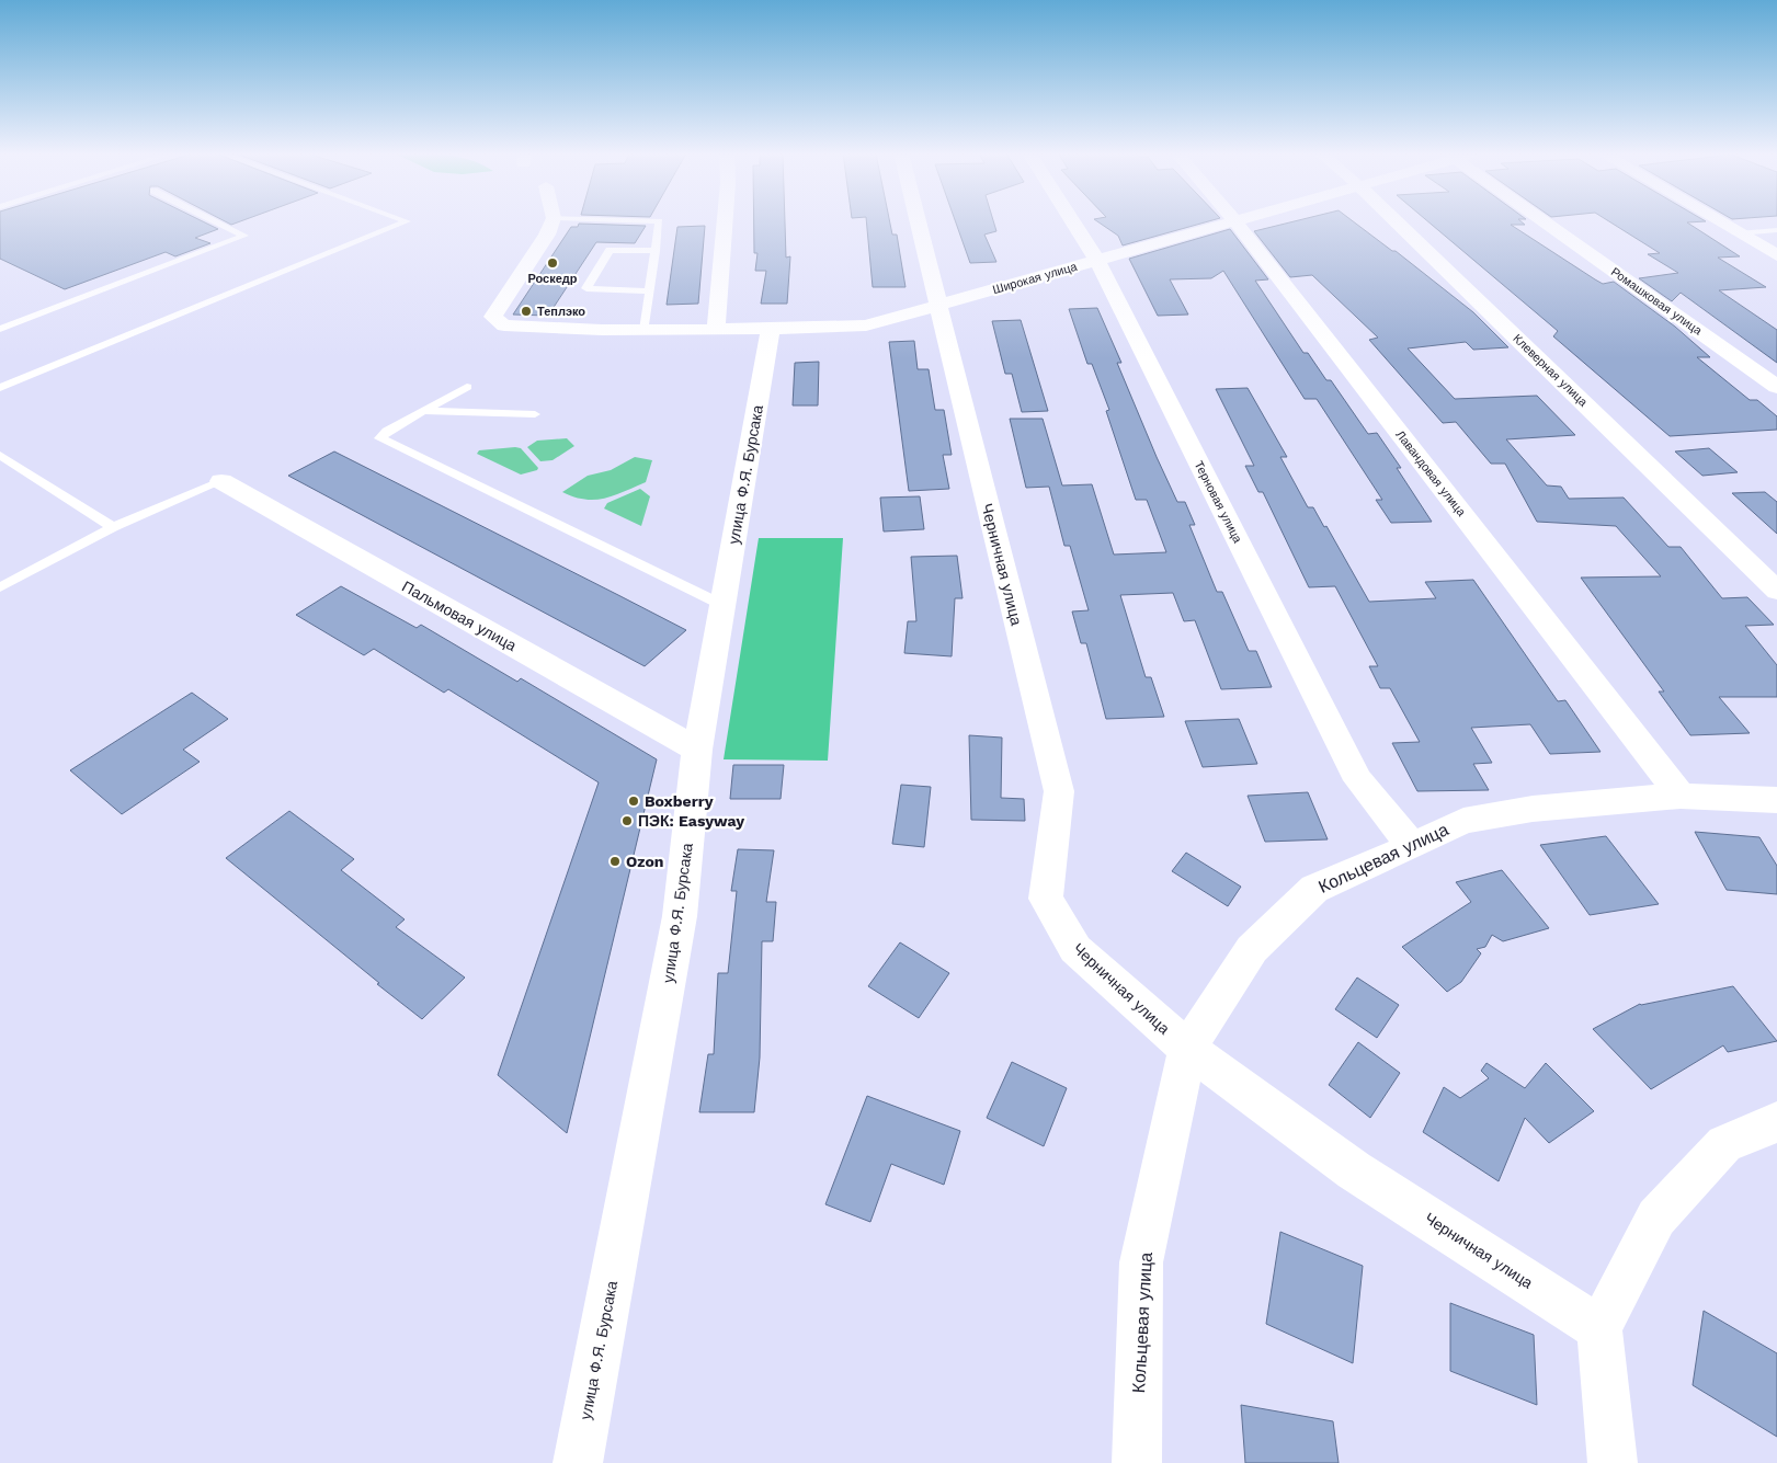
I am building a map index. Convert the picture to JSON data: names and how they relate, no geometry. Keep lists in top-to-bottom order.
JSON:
{
  "streets": {
    "street": [
      "Широкая улица",
      "Ромашковая улица",
      "Клеверная улица",
      "Лавандовая улица",
      "улица Ф.Я. Бурсака",
      "Терновая улица",
      "Черничная улица",
      "Пальмовая улица",
      "Кольцевая улица"
    ]
  },
  "crossings": [
    ["Широкая улица", "улица Ф.Я. Бурсака"],
    ["Широкая улица", "Терновая улица"],
    ["Широкая улица", "Черничная улица"],
    ["Лавандовая улица", "Кольцевая улица"],
    ["улица Ф.Я. Бурсака", "Пальмовая улица"],
    ["Терновая улица", "Кольцевая улица"],
    ["Черничная улица", "Кольцевая улица"]
  ],
  "places": [
    "Роскедр",
    "Теплэко",
    "Boxberry",
    "ПЭК: Easyway",
    "Ozon"
  ]
}
